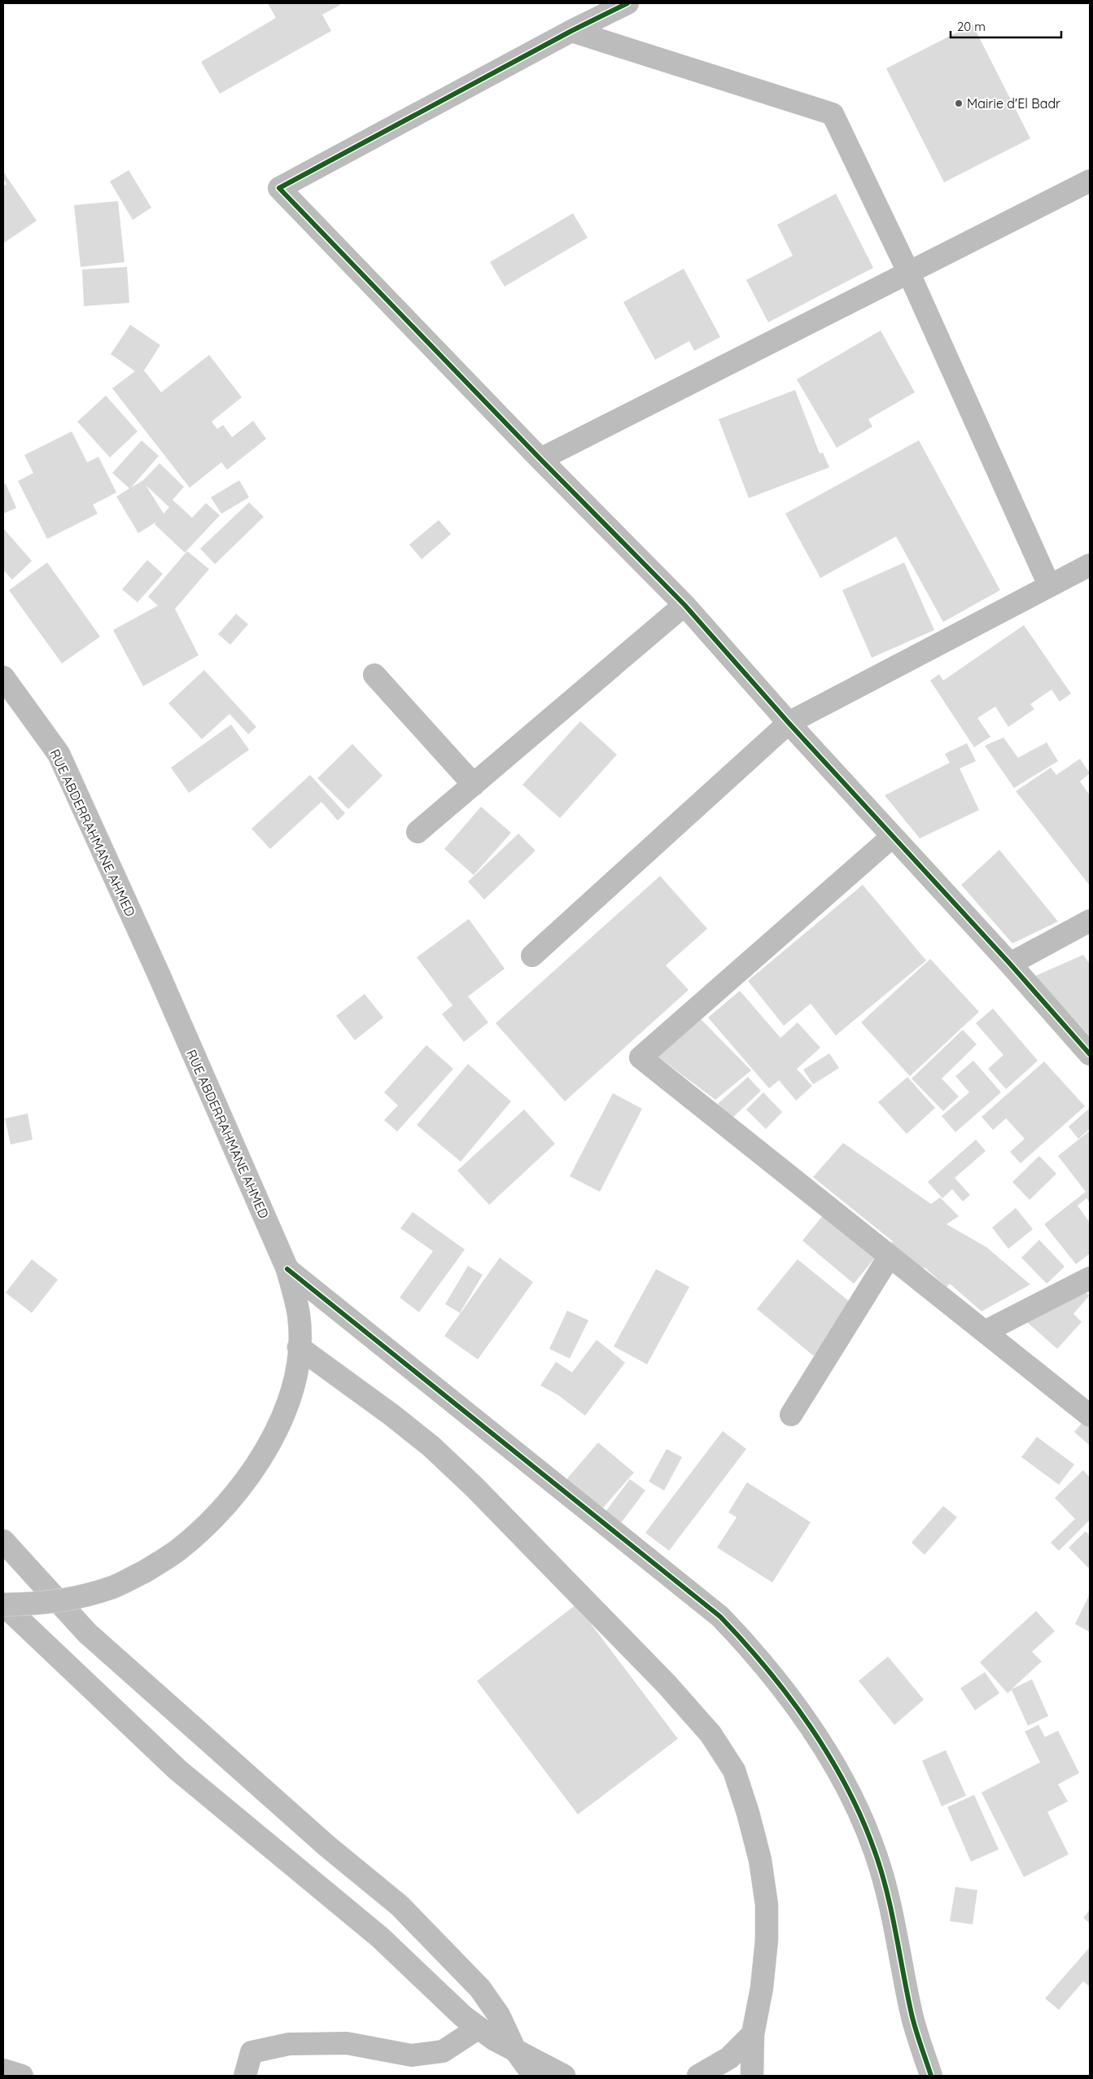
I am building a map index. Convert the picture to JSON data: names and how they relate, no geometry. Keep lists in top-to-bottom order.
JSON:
{
  "streets": {
    "street": ["RUE ABDERRAHMANE AHMED"]
  },
  "places": ["Mairie d'El Badr"],
  "scale_bar": "20 m"
}
